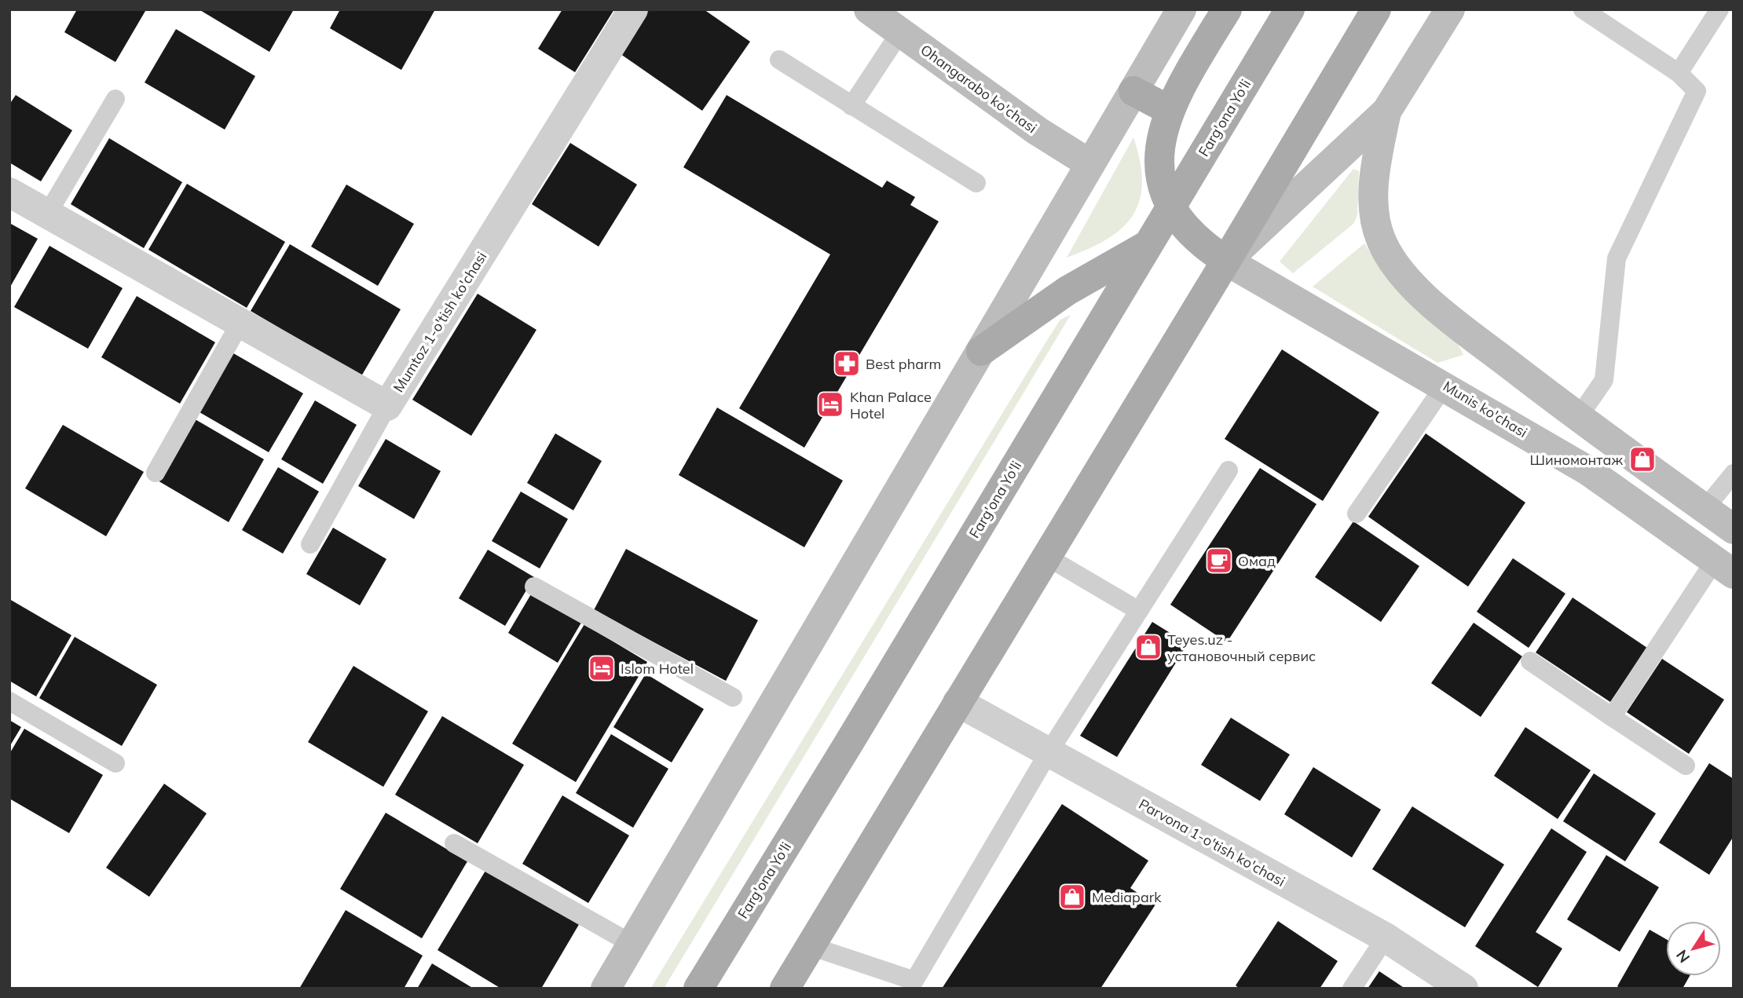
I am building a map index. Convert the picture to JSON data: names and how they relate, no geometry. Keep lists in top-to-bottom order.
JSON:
{
  "streets": {
    "main road": ["Farg'ona Yo'li"],
    "street": [
      "Ohangarabo ko'chasi",
      "Mumtoz 1-o'tish ko'chasi",
      "Munis ko'chasi",
      "Parvona 1-o'tish ko'chasi"
    ]
  },
  "places": {
    "pharmacy": ["Best pharm"],
    "hotel": ["Khan Palace Hotel", "Islom Hotel"],
    "shop": ["Шиномонтаж", "Teyes.uz - установочный сервис", "Mediapark"],
    "cafe": ["Омад"]
  },
  "north": "bottom left"
}
